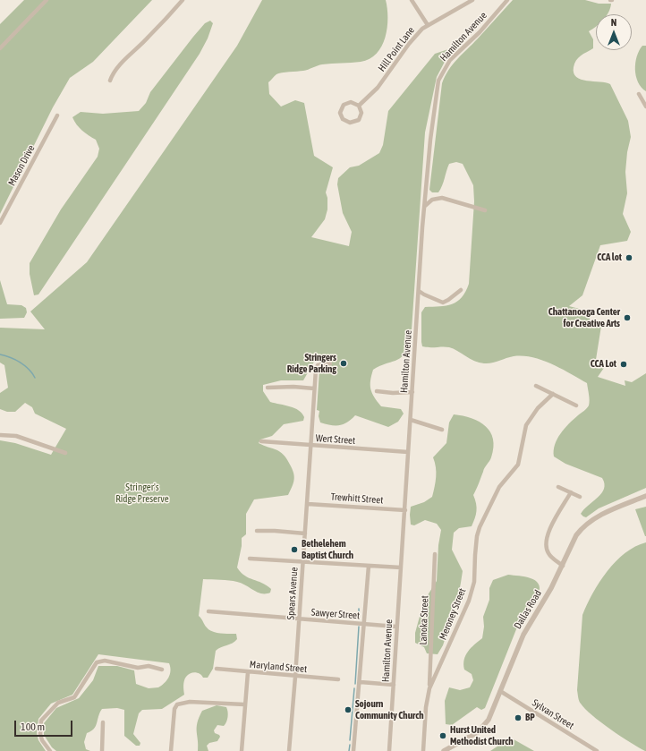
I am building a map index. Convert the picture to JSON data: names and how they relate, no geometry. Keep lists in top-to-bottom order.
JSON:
{
  "streets": {
    "street": [
      "Hamilton Avenue",
      "Hill Point Lane",
      "Mason Drive",
      "Wert Street",
      "Trewhitt Street",
      "Spears Avenue",
      "Dallas Road",
      "Sawyer Street",
      "Meroney Street",
      "Lanoka Street",
      "Maryland Street",
      "Sylvan Street"
    ]
  },
  "crossings": [
    ["Hamilton Avenue", "Wert Street"],
    ["Hamilton Avenue", "Trewhitt Street"],
    ["Hamilton Avenue", "Sawyer Street"],
    ["Wert Street", "Spears Avenue"],
    ["Trewhitt Street", "Spears Avenue"],
    ["Spears Avenue", "Sawyer Street"],
    ["Spears Avenue", "Maryland Street"],
    ["Dallas Road", "Sylvan Street"],
    ["Meroney Street", "Lanoka Street"]
  ],
  "parks": ["Stringer's Ridge Preserve"],
  "places": [
    "CCA lot",
    "Chattanooga Center for Creative Arts",
    "Stringers Ridge Parking",
    "CCA Lot",
    "Bethelehem Baptist Church",
    "Sojourn Community Church",
    "BP",
    "Hurst United Methodist Church"
  ],
  "scale_bar": "100 m",
  "north": "top"
}
